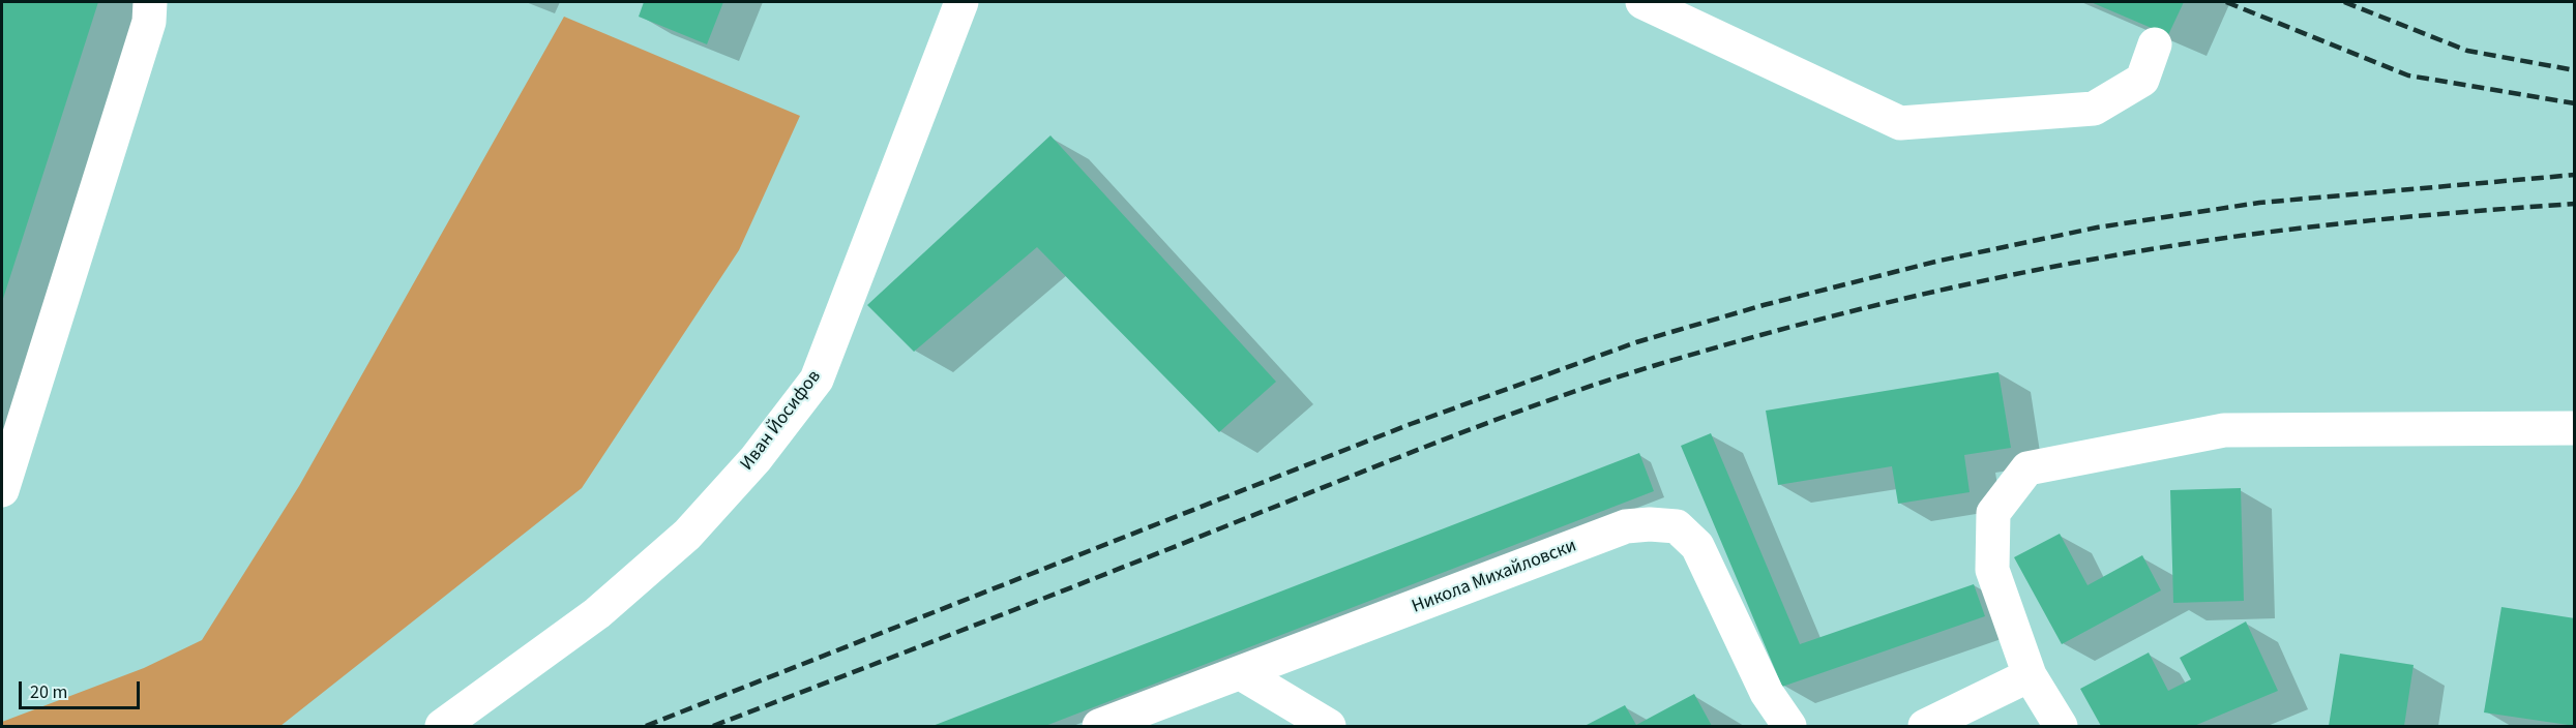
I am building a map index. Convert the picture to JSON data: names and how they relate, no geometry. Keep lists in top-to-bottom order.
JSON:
{
  "streets": {
    "street": ["Иван Йосифов", "Никола Михайловски"]
  },
  "scale_bar": "20 m"
}
